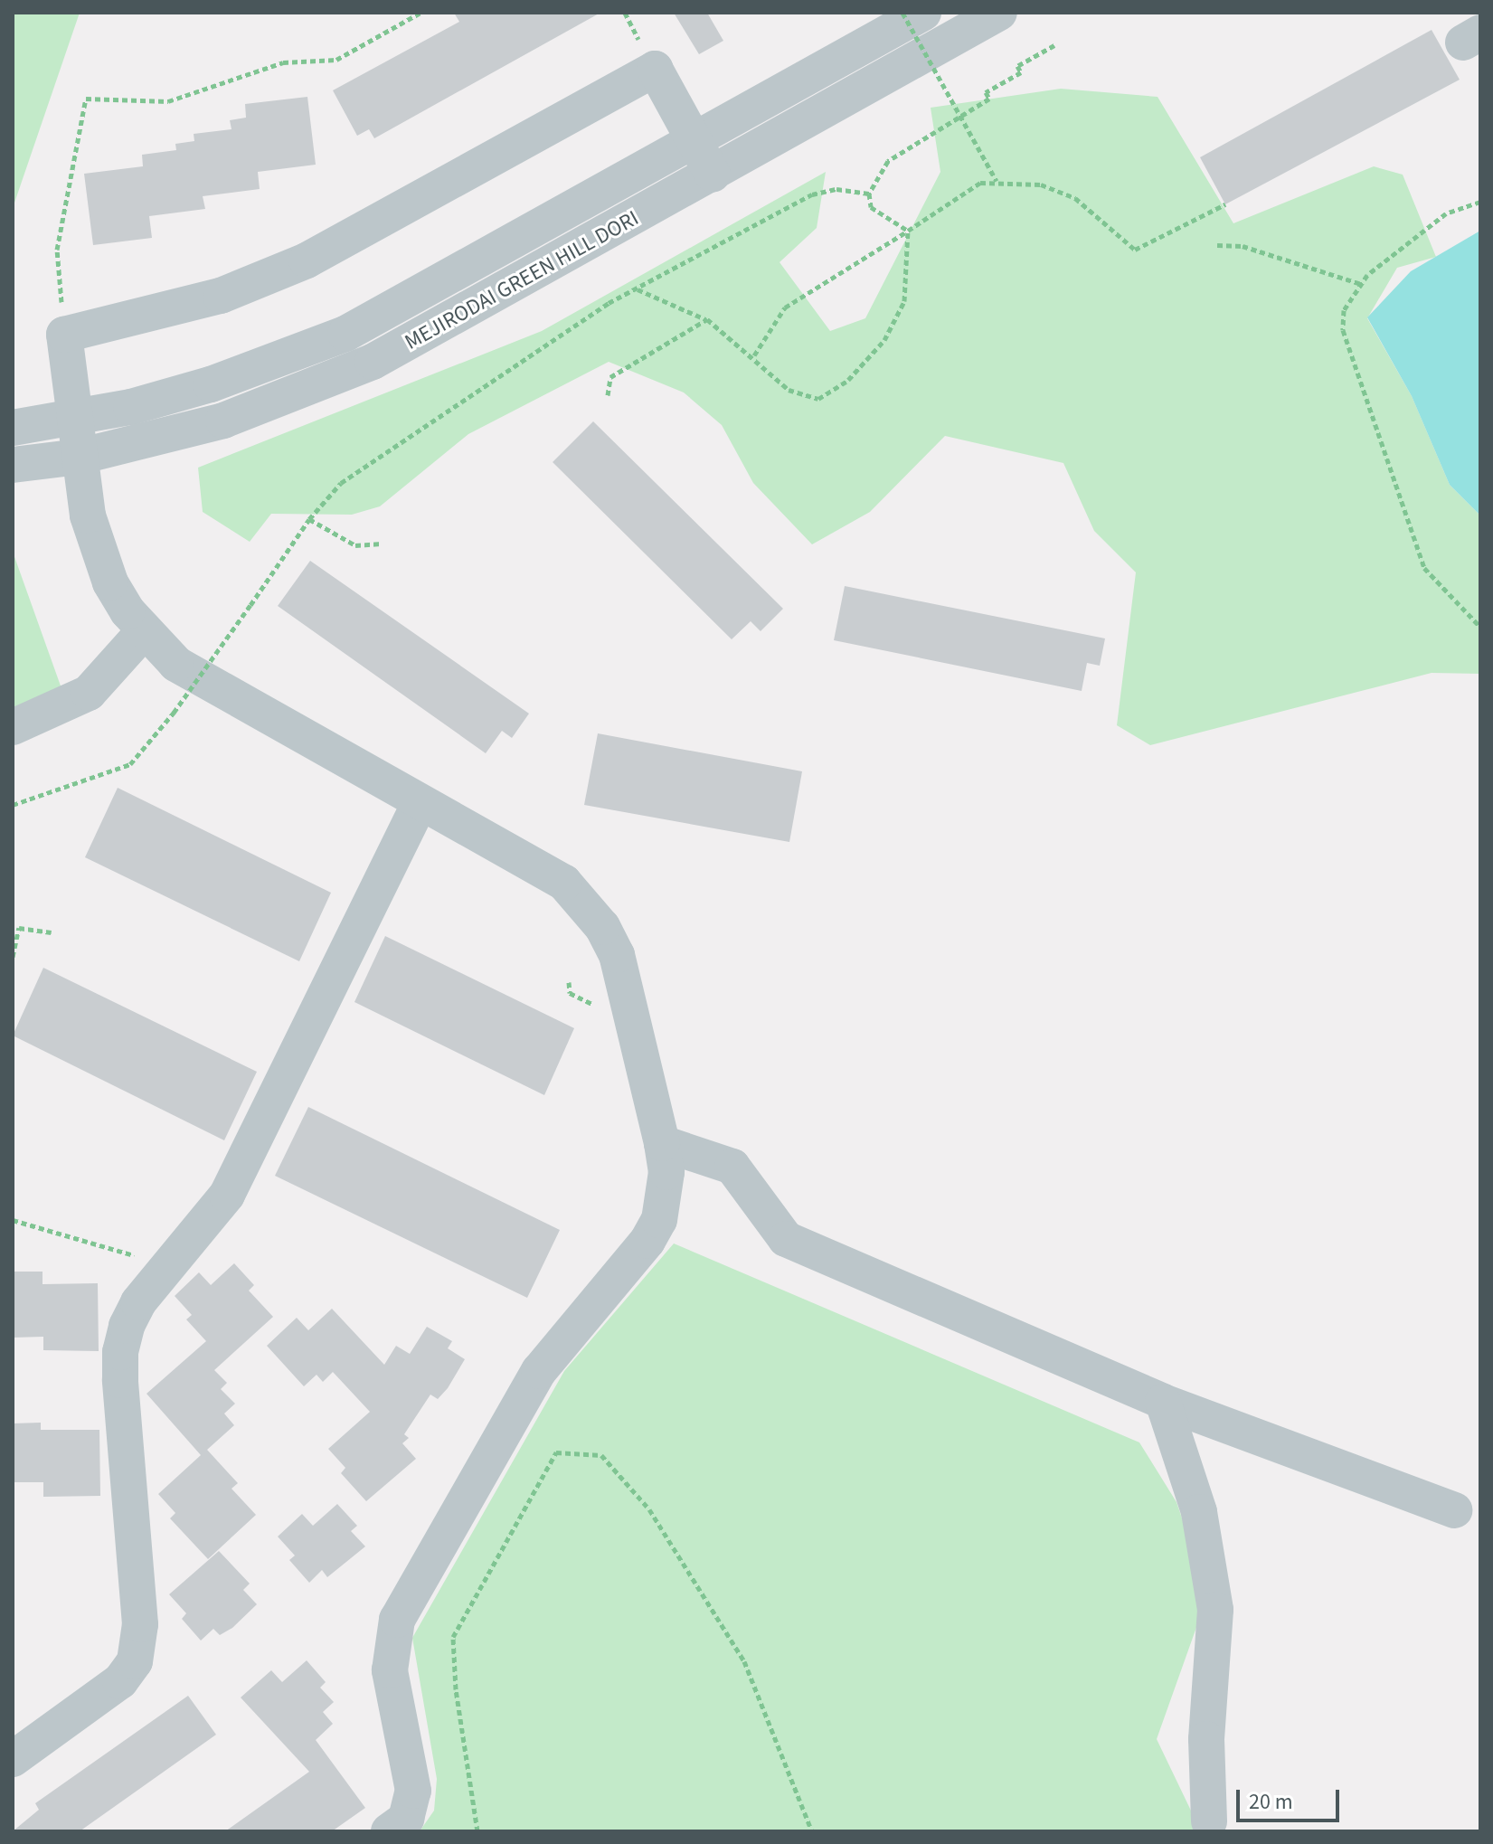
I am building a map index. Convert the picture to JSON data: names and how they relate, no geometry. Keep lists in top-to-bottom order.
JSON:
{
  "streets": {
    "street": ["MEJIRODAI GREEN HILL DORI"]
  },
  "scale_bar": "20 m"
}
